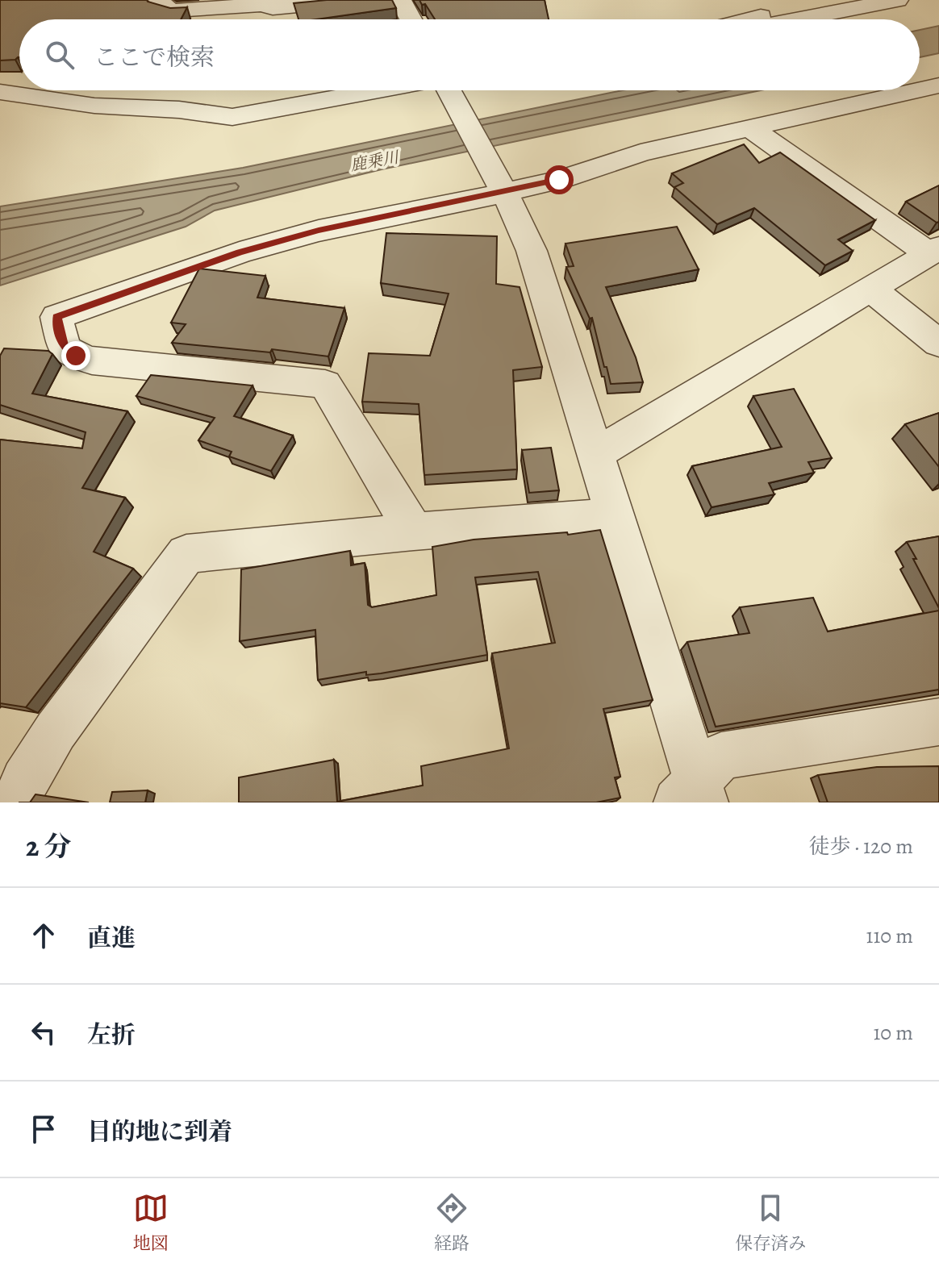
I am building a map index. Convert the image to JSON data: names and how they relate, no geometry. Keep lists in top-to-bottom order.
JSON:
{
  "water": ["鹿乗川"],
  "page": {
    "search": "ここで検索",
    "heading": ["2 分", "徒歩 · 120 m"],
    "list": [
      ["直進", "110 m"],
      ["左折", "10 m"],
      "目的地に到着"
    ],
    "nav": ["地図", "経路", "保存済み"]
  }
}
